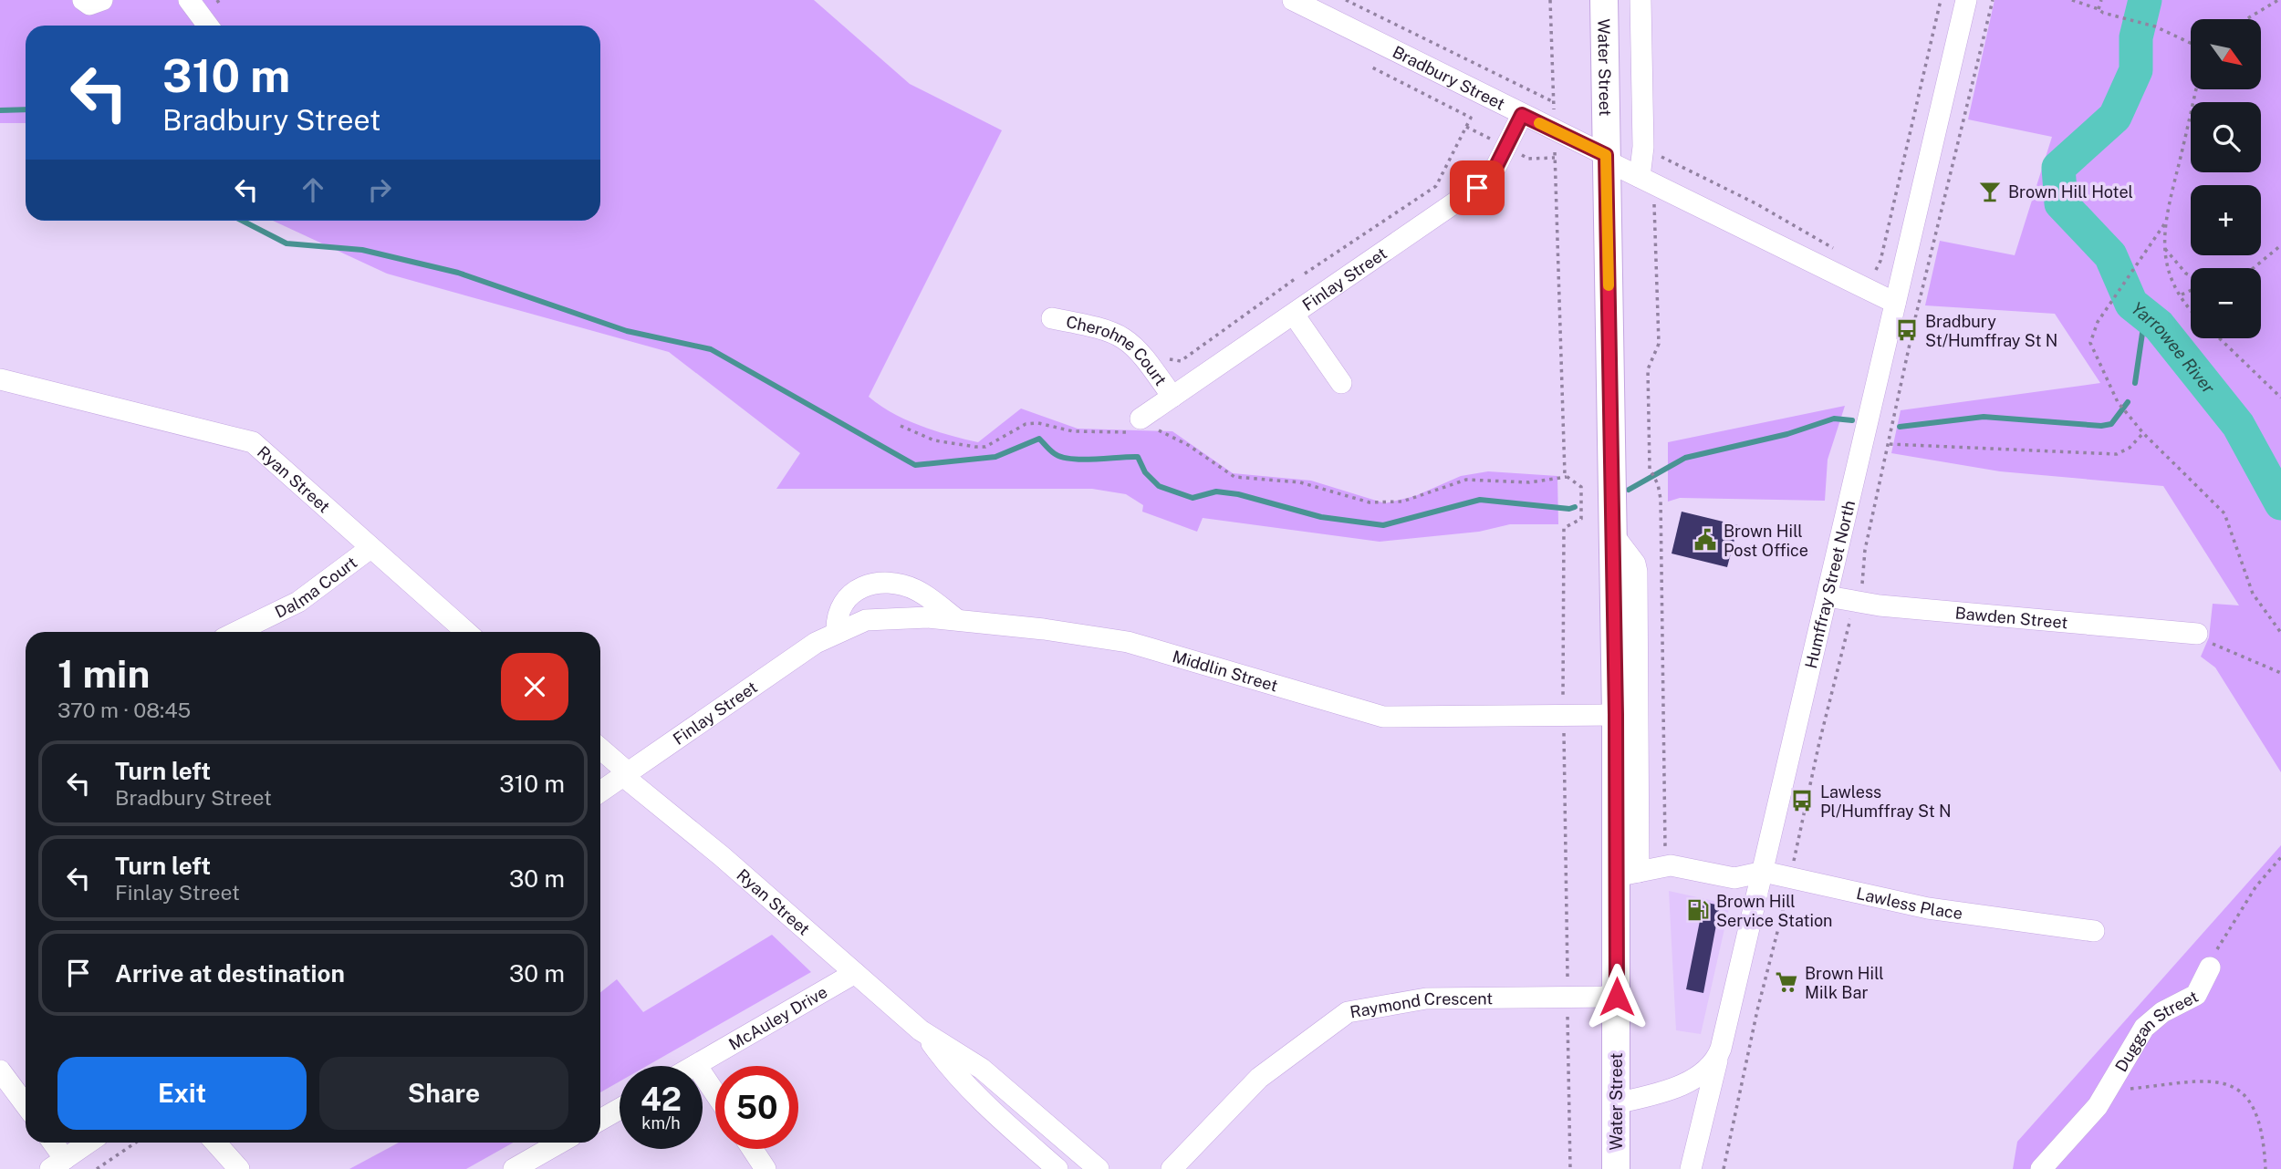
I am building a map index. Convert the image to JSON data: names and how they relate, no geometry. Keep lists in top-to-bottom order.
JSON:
{
  "streets": {
    "main road": ["Water Street"],
    "street": [
      "Bradbury Street",
      "Finlay Street",
      "Cherohne Court",
      "Ryan Street",
      "Humffray Street North",
      "Dalma Court",
      "Bawden Street",
      "Middlin Street",
      "Lawless Place",
      "Raymond Crescent",
      "McAuley Drive",
      "Duggan Street"
    ]
  },
  "crossings": [
    ["Water Street", "Bradbury Street"],
    ["Water Street", "Humffray Street North"],
    ["Water Street", "Middlin Street"],
    ["Water Street", "Lawless Place"],
    ["Water Street", "Raymond Crescent"],
    ["Bradbury Street", "Finlay Street"],
    ["Bradbury Street", "Humffray Street North"],
    ["Finlay Street", "Cherohne Court"],
    ["Finlay Street", "Ryan Street"],
    ["Finlay Street", "Middlin Street"],
    ["Ryan Street", "Dalma Court"],
    ["Ryan Street", "McAuley Drive"],
    ["Humffray Street North", "Bawden Street"],
    ["Humffray Street North", "Lawless Place"]
  ],
  "water": ["Yarrowee River"],
  "places": {
    "bar": ["Brown Hill Hotel"],
    "bus stop": ["Bradbury St/Humffray St N", "Lawless Pl/Humffray St N"],
    "public building": ["Brown Hill Post Office"],
    "fuel station": ["Brown Hill Service Station"],
    "supermarket": ["Brown Hill Milk Bar"]
  },
  "north": "bottom right",
  "page": {
    "map_buttons": ["+", "−"],
    "turn": ["310 m", "Bradbury Street"],
    "heading": ["1 min", "370 m · 08:45"],
    "list": [
      {
        "name": "Turn left",
        "note": "Bradbury Street",
        "value": "310 m"
      },
      {
        "name": "Turn left",
        "note": "Finlay Street",
        "value": "30 m"
      },
      {
        "name": "Arrive at destination",
        "value": "30 m"
      }
    ],
    "buttons": ["Exit", "Share"],
    "speed": "42 km/h",
    "limit": "50"
  }
}
